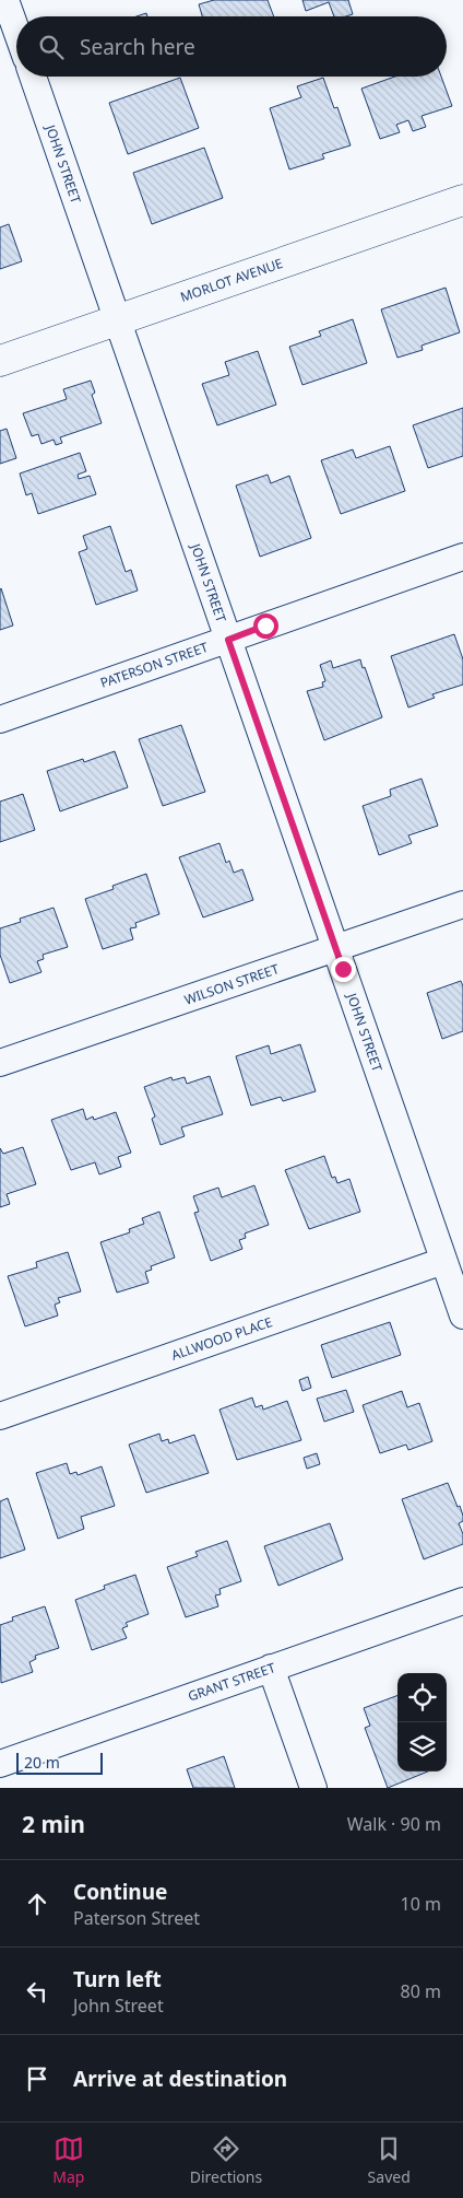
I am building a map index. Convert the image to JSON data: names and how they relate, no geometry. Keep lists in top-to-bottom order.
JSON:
{
  "streets": {
    "street": [
      "JOHN STREET",
      "MORLOT AVENUE",
      "PATERSON STREET",
      "WILSON STREET",
      "ALLWOOD PLACE",
      "GRANT STREET"
    ]
  },
  "crossings": [
    ["JOHN STREET", "MORLOT AVENUE"],
    ["JOHN STREET", "PATERSON STREET"],
    ["JOHN STREET", "WILSON STREET"],
    ["JOHN STREET", "ALLWOOD PLACE"]
  ],
  "scale_bar": "20 m",
  "page": {
    "search": "Search here",
    "scale": "20 m",
    "heading": ["2 min", "Walk · 90 m"],
    "list": [
      ["Continue", "Paterson Street", "10 m"],
      ["Turn left", "John Street", "80 m"],
      "Arrive at destination"
    ],
    "nav": ["Map", "Directions", "Saved"]
  }
}
